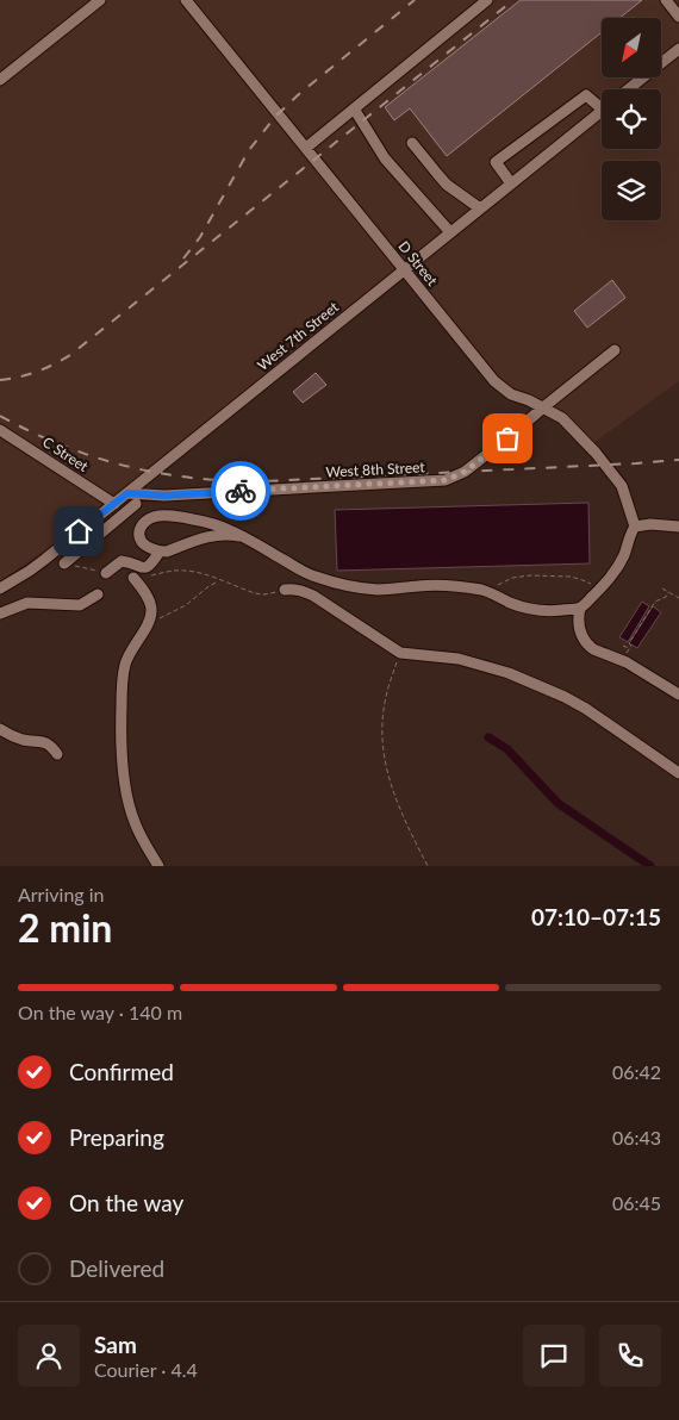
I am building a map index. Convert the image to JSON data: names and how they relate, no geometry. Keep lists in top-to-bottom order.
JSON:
{
  "streets": {
    "street": [
      "D Street",
      "West 7th Street",
      "C Street",
      "West 8th Street"
    ]
  },
  "crossings": [
    ["D Street", "West 7th Street"],
    ["D Street", "West 8th Street"],
    ["West 7th Street", "C Street"],
    ["West 7th Street", "West 8th Street"]
  ],
  "north": "bottom left",
  "page": {
    "heading": ["2 min", "Arriving in", "07:10–07:15"],
    "panel": ["Sam", "Courier · 4.4"],
    "bar": "On the way · 140 m",
    "list": [
      ["Confirmed", "06:42"],
      ["Preparing", "06:43"],
      ["On the way", "06:45"],
      "Delivered"
    ]
  }
}
